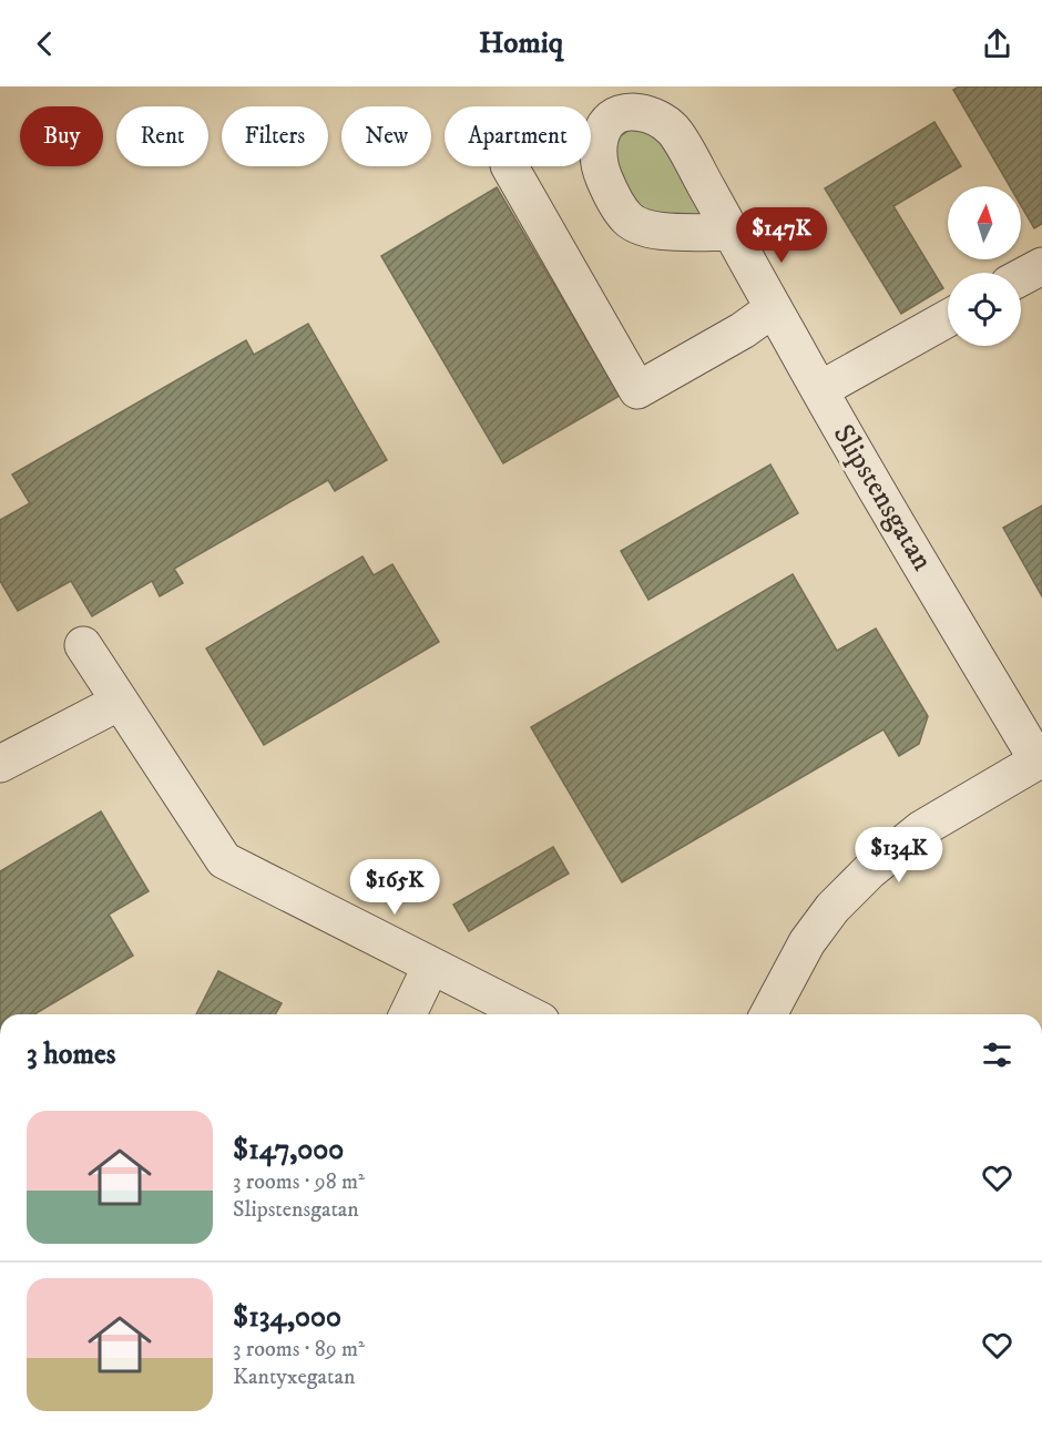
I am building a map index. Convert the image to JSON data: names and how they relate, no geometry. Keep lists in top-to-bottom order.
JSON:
{
  "streets": {
    "street": ["Slipstensgatan"]
  },
  "north": "top",
  "page": {
    "header": "Homiq",
    "chip": [
      "Buy",
      "Rent",
      "Filters",
      "New",
      "Apartment"
    ],
    "price": ["$147K", "$134K", "$165K"],
    "heading": "3 homes",
    "list": [
      {
        "name": "$147,000",
        "note": "3 rooms · 98 m² · Slipstensgatan"
      },
      {
        "name": "$134,000",
        "note": "3 rooms · 89 m² · Kantyxegatan"
      }
    ]
  }
}
